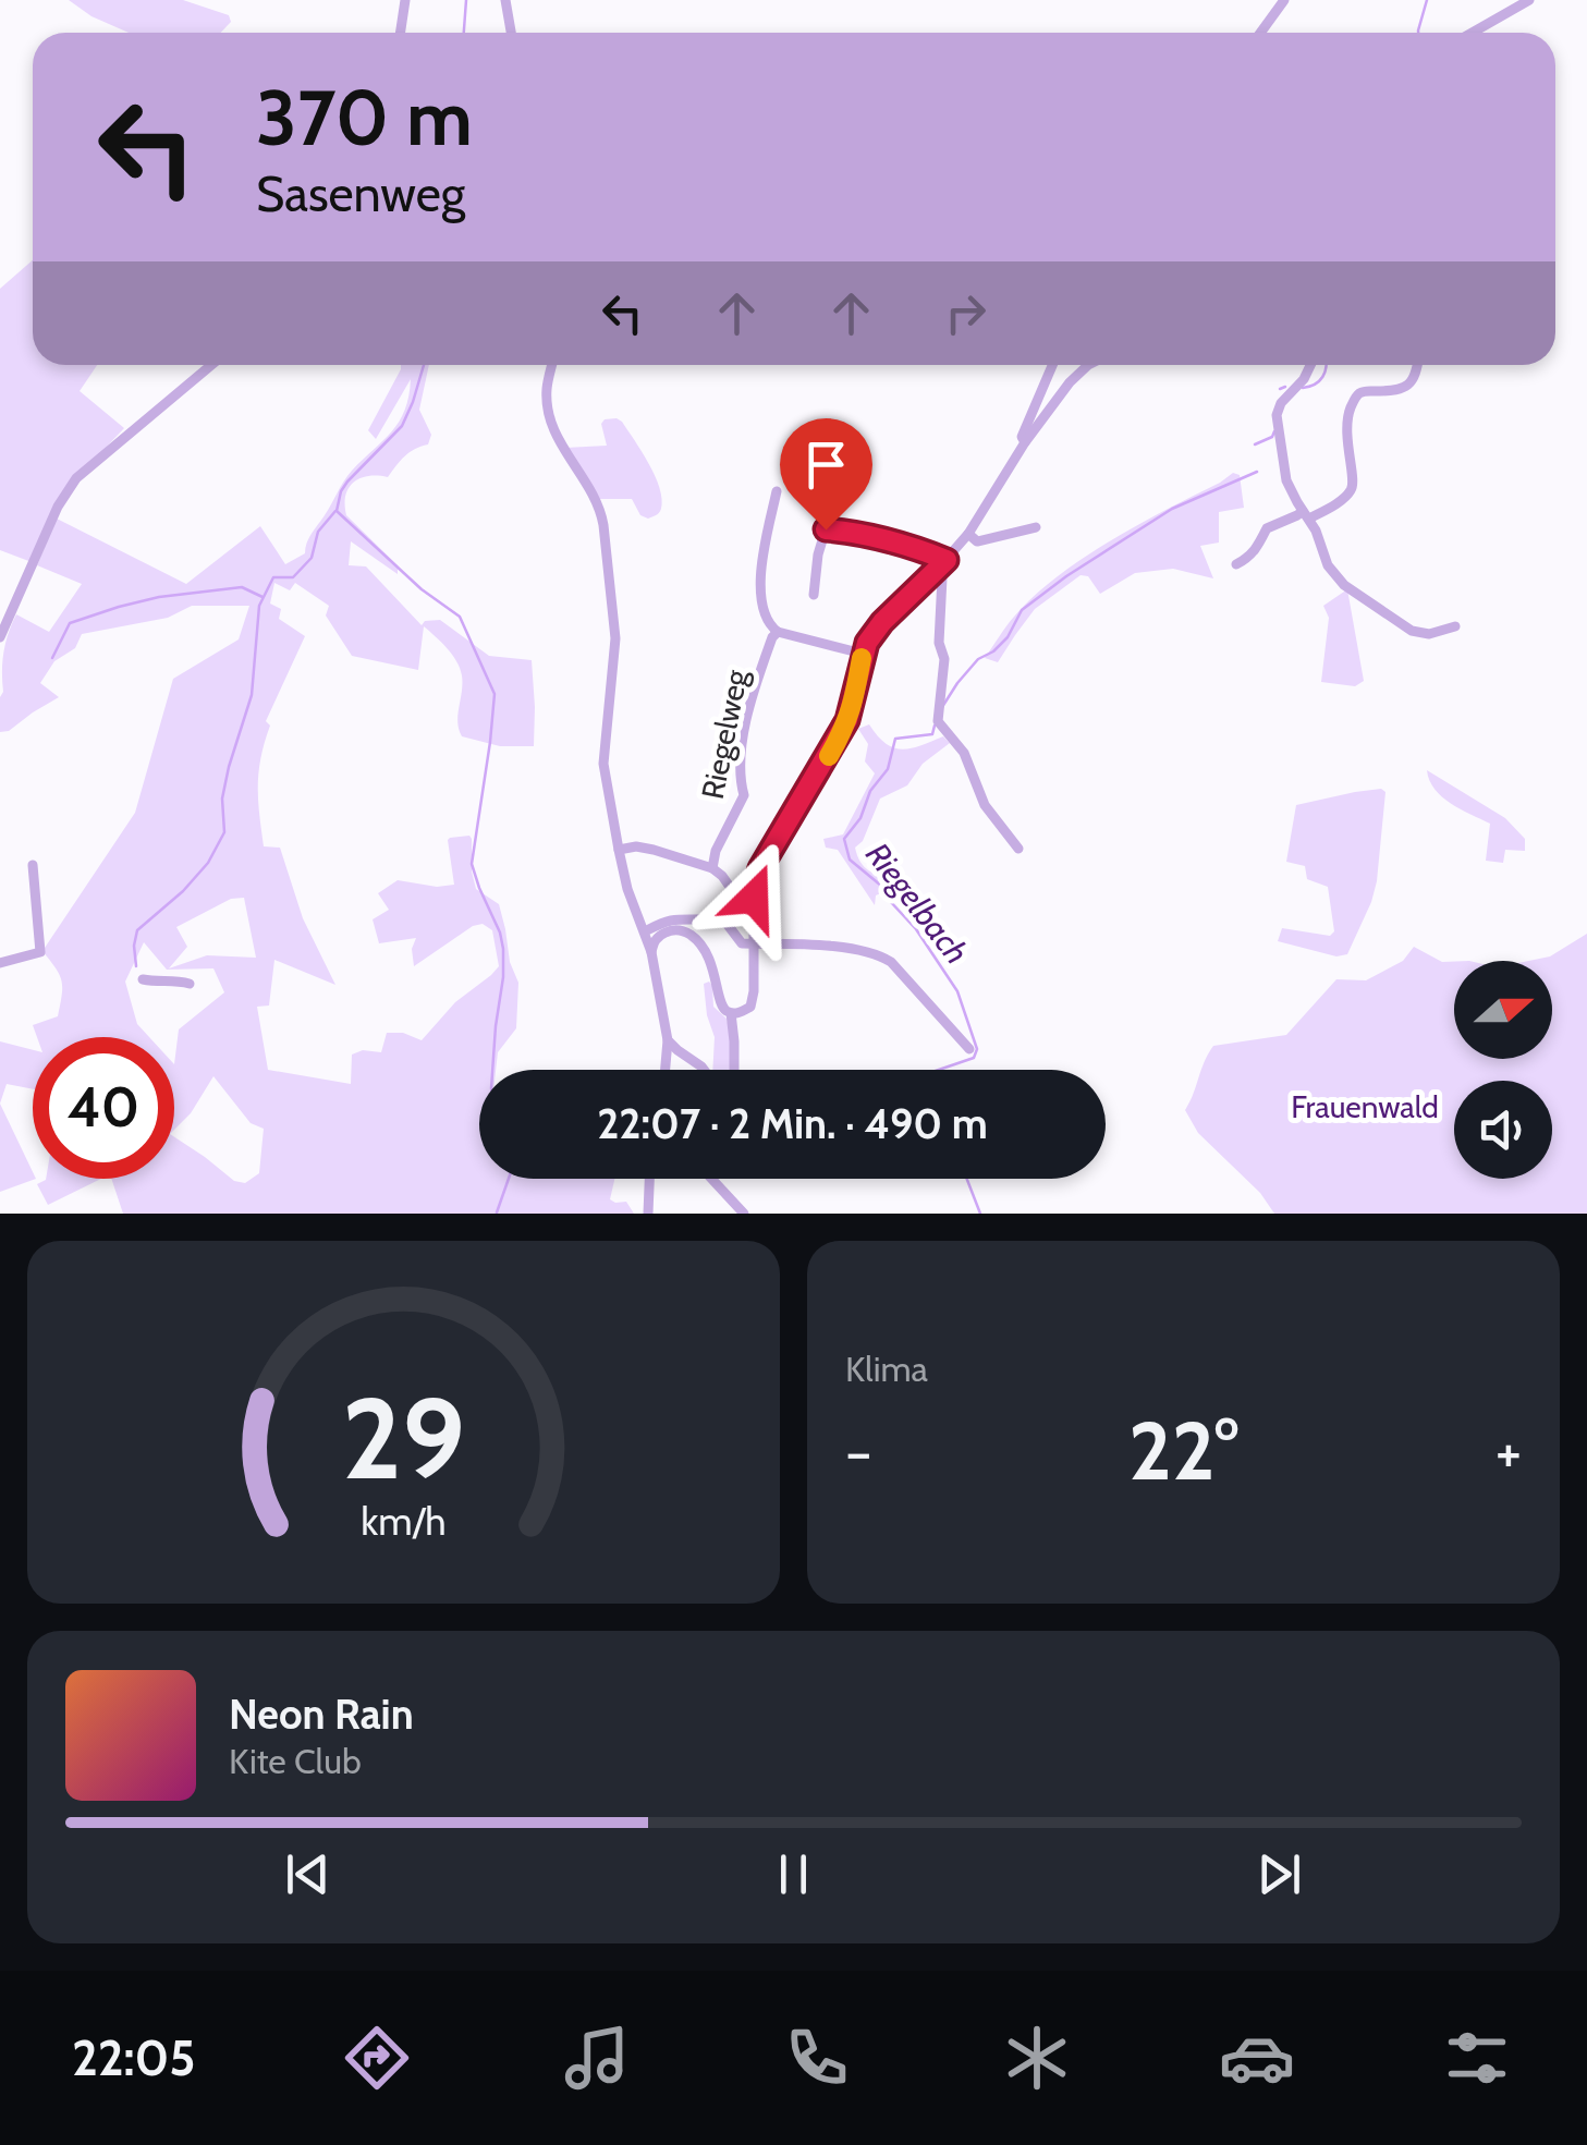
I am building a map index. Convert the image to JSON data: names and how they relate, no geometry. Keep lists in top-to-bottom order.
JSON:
{
  "streets": {
    "street": ["Riegelweg"]
  },
  "water": ["Riegelbach"],
  "parks": ["Frauenwald"],
  "north": "right",
  "page": {
    "turn": ["370 m", "Sasenweg"],
    "limit": "40",
    "trip": "22:07 · 2 Min. · 490 m",
    "tile": "Klima",
    "heat": ["−", "22°", "+"],
    "song": ["Neon Rain", "Kite Club"],
    "tabs": "22:05",
    "gauge": ["29", "km/h"]
  }
}
